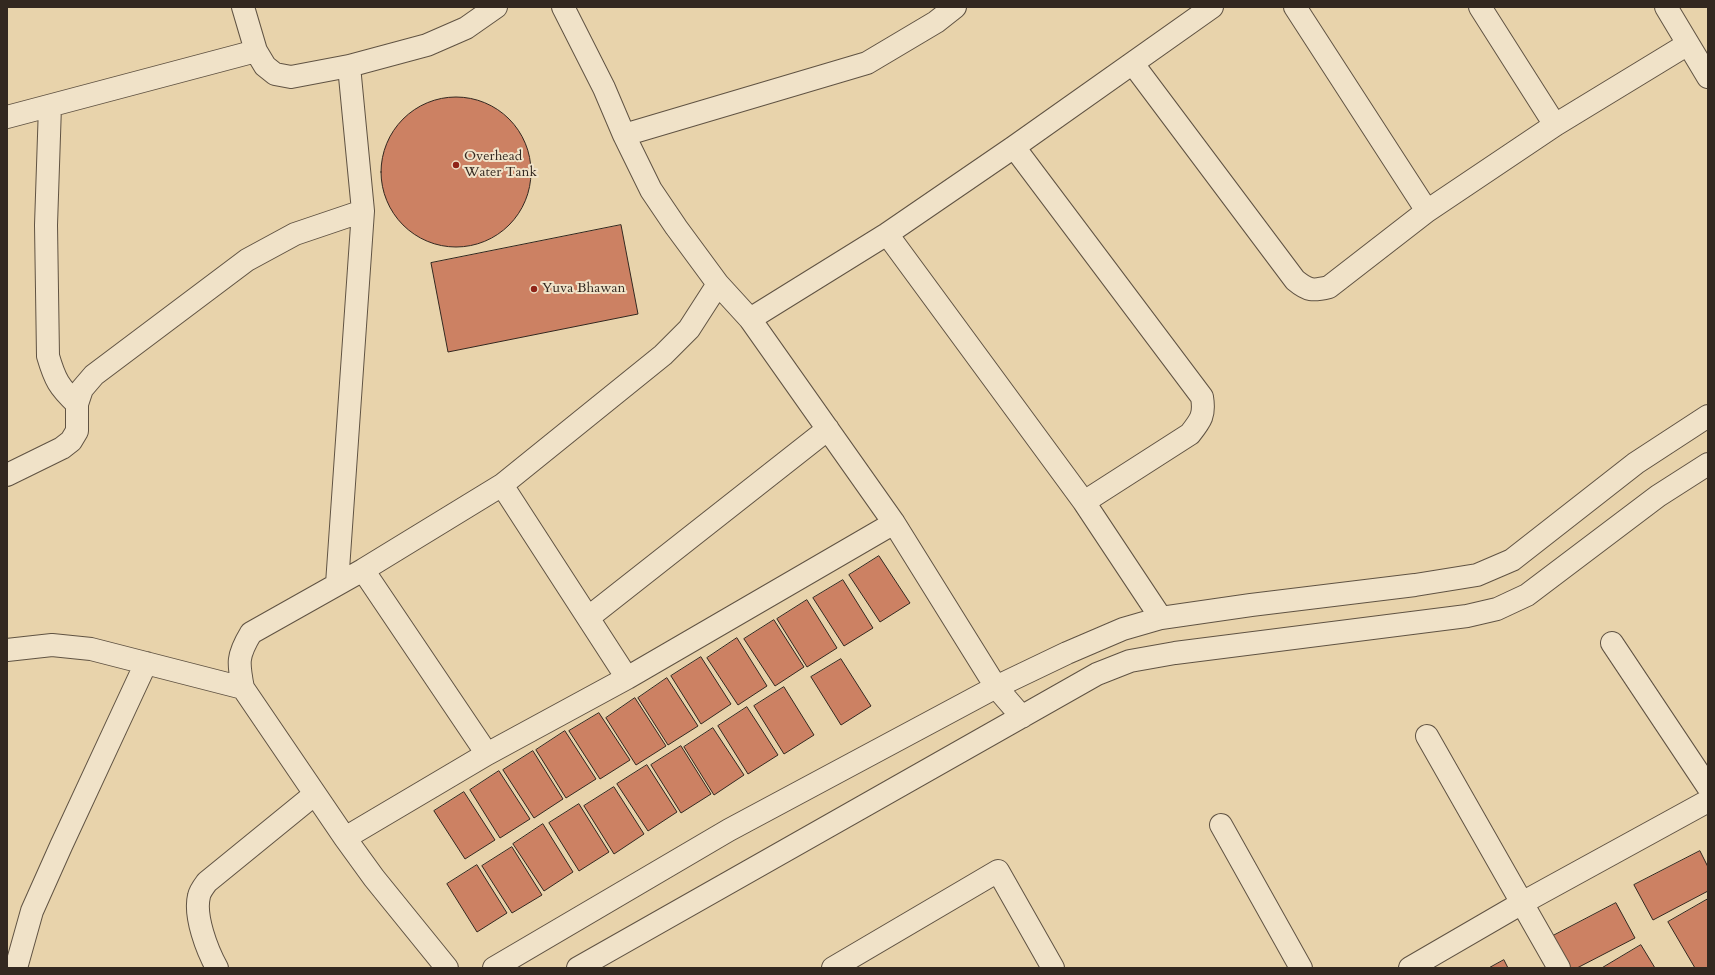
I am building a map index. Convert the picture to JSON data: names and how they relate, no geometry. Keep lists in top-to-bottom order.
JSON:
{
  "places": ["Overhead Water Tank", "Yuva Bhawan"]
}
